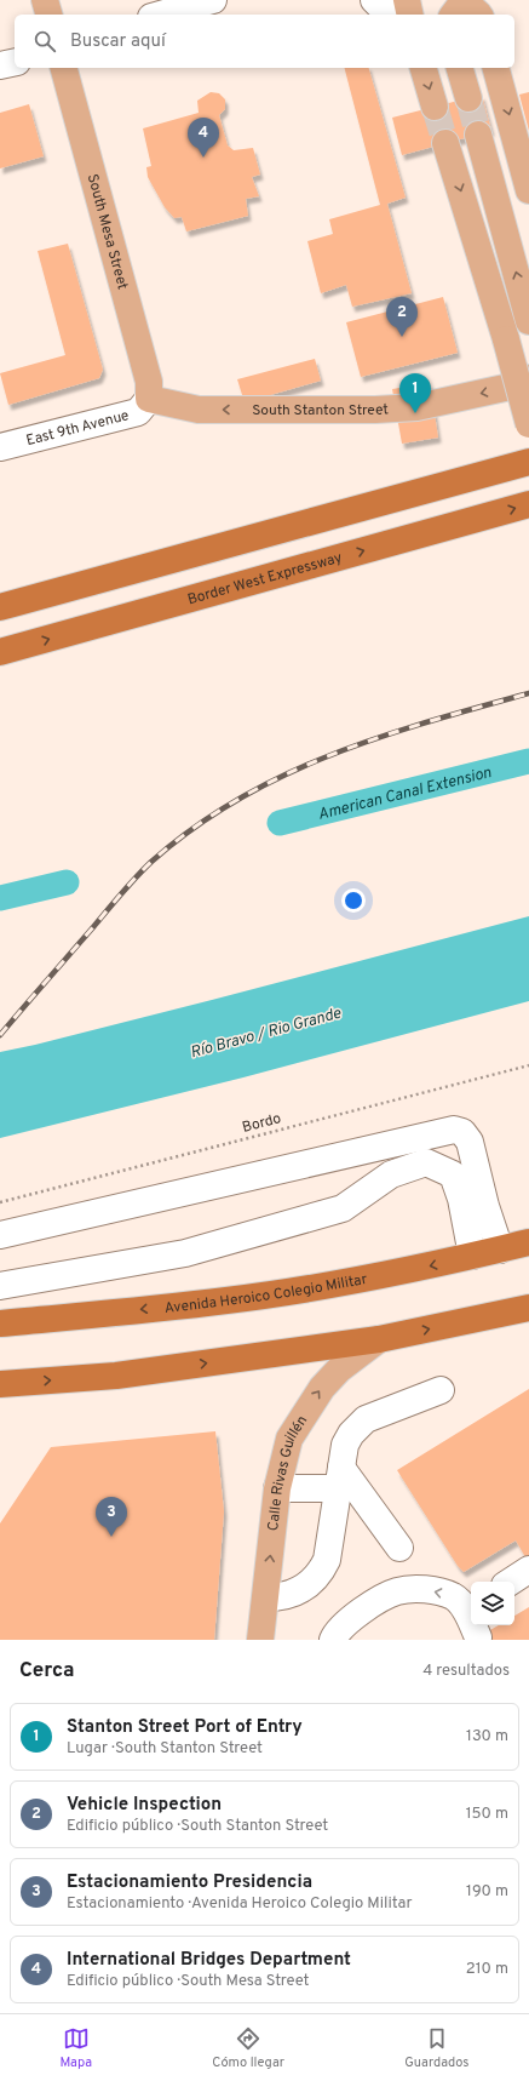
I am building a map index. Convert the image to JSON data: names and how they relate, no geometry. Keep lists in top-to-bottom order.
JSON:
{
  "streets": {
    "highway": ["Border West Expressway", "Avenida Heroico Colegio Militar"],
    "main road": ["South Mesa Street", "South Stanton Street", "Calle Rivas Guillén"],
    "street": ["East 9th Avenue"],
    "path": ["Bordo"]
  },
  "crossings": [
    ["South Mesa Street", "South Stanton Street"],
    ["South Mesa Street", "East 9th Avenue"],
    ["South Stanton Street", "East 9th Avenue"]
  ],
  "one_way": ["South Stanton Street", "Calle Rivas Guillén"],
  "water": ["American Canal Extension", "Río Bravo / Rio Grande"],
  "page": {
    "search": "Buscar aquí",
    "pins": [
      "4",
      "2",
      "1",
      "3"
    ],
    "heading": ["Cerca", "4 resultados"],
    "list": [
      {
        "mark": "1",
        "name": "Stanton Street Port of Entry",
        "note": "Lugar · South Stanton Street",
        "value": "130 m"
      },
      {
        "mark": "2",
        "name": "Vehicle Inspection",
        "note": "Edificio público · South Stanton Street",
        "value": "150 m"
      },
      {
        "mark": "3",
        "name": "Estacionamiento Presidencia",
        "note": "Estacionamiento · Avenida Heroico Colegio Militar",
        "value": "190 m"
      },
      {
        "mark": "4",
        "name": "International Bridges Department",
        "note": "Edificio público · South Mesa Street",
        "value": "210 m"
      }
    ],
    "nav": ["Mapa", "Cómo llegar", "Guardados"]
  }
}
